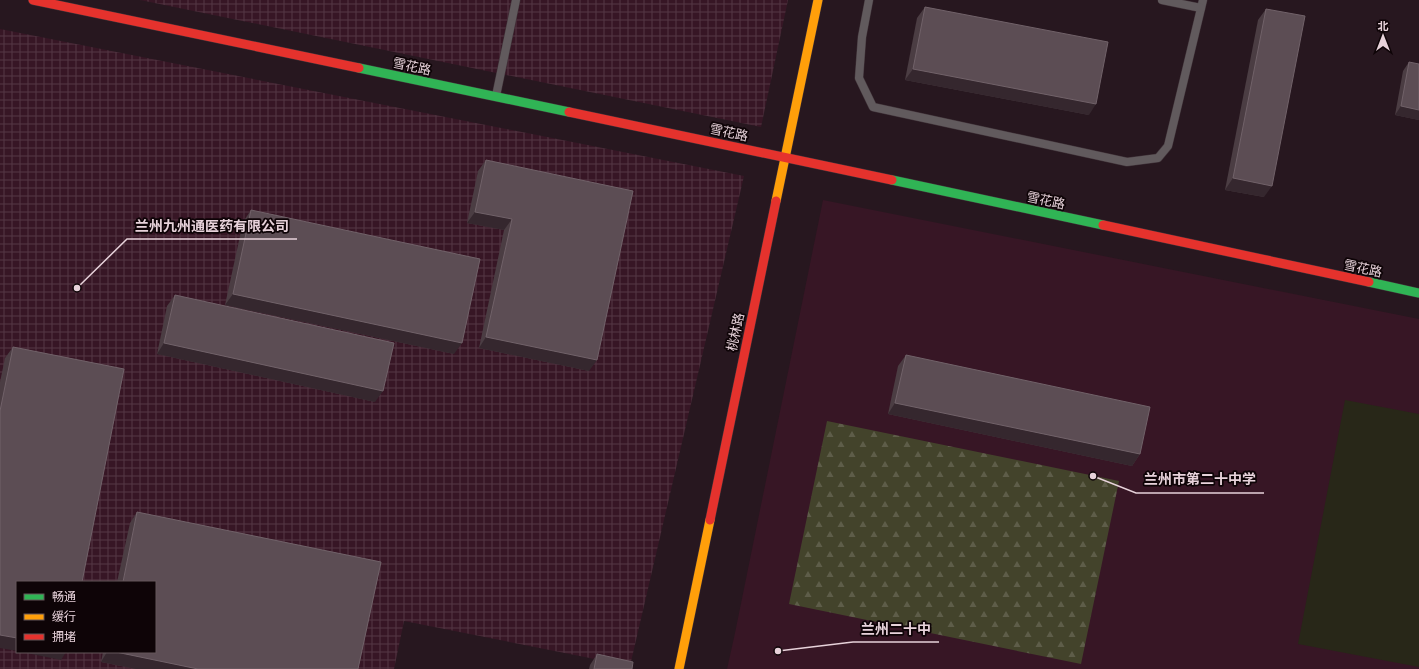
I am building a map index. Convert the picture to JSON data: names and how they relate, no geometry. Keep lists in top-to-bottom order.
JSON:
{
  "streets": {
    "street": ["雪花路", "桃林路"]
  },
  "crossings": [
    ["雪花路", "桃林路"]
  ],
  "places": ["兰州九州通医药有限公司", "兰州市第二十中学", "兰州二十中"],
  "legend": ["畅通", "缓行", "拥堵"],
  "north": "top"
}
